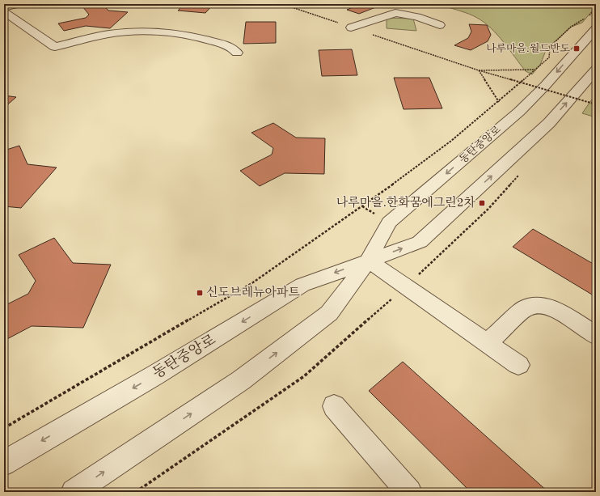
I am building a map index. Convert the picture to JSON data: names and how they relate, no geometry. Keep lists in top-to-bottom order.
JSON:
{
  "streets": {
    "street": ["동탄중앙로"]
  },
  "places": {
    "transit": ["나루마을.월드반도", "나루마을.한화꿈에그린2차", "신도브레뉴아파트"]
  }
}
